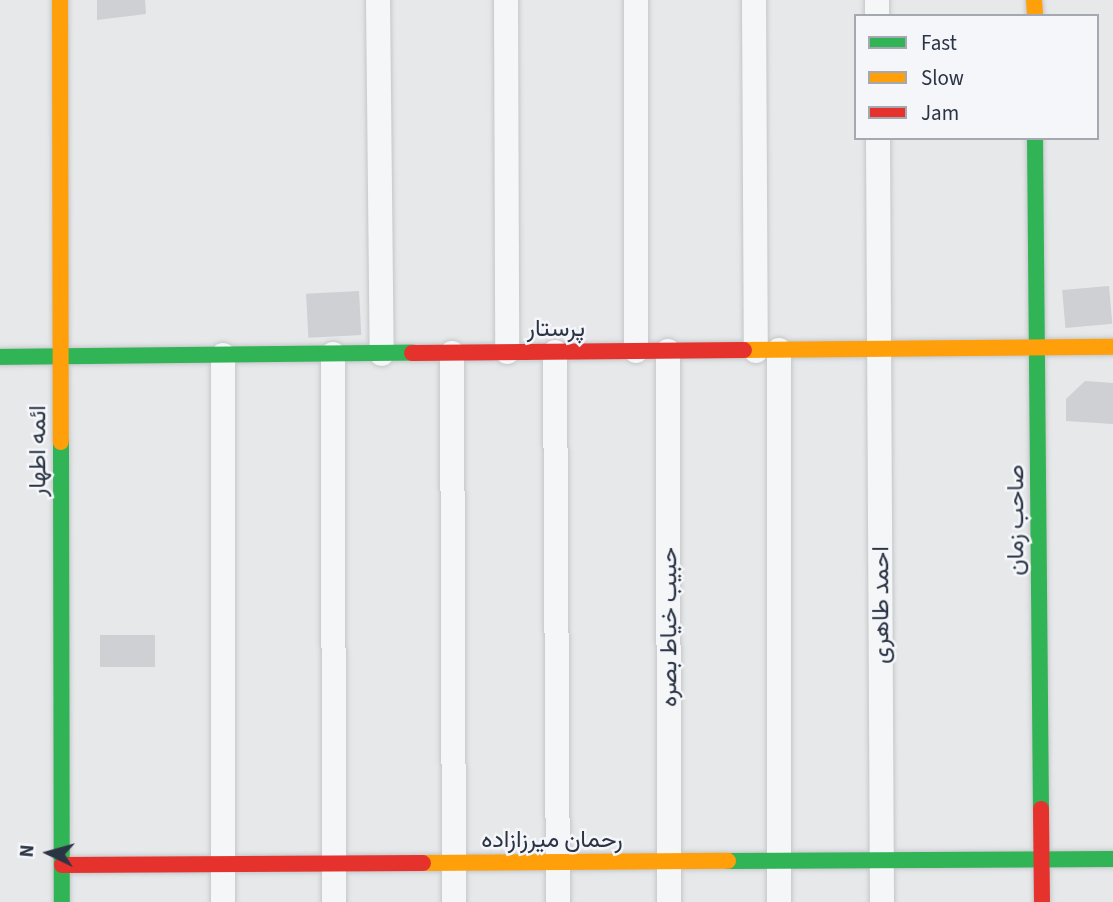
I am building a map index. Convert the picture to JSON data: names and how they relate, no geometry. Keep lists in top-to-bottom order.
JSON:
{
  "streets": {
    "street": [
      "پرستار",
      "ائمه اطهار",
      "صاحب زمان",
      "احمد طاهری",
      "حبیب خیاط بصره",
      "رحمان میرزازاده"
    ]
  },
  "crossings": [
    ["پرستار", "ائمه اطهار"],
    ["پرستار", "صاحب زمان"],
    ["پرستار", "احمد طاهری"],
    ["پرستار", "حبیب خیاط بصره"],
    ["ائمه اطهار", "رحمان میرزازاده"],
    ["صاحب زمان", "رحمان میرزازاده"],
    ["احمد طاهری", "رحمان میرزازاده"],
    ["حبیب خیاط بصره", "رحمان میرزازاده"]
  ],
  "legend": ["Fast", "Slow", "Jam"],
  "north": "left"
}
